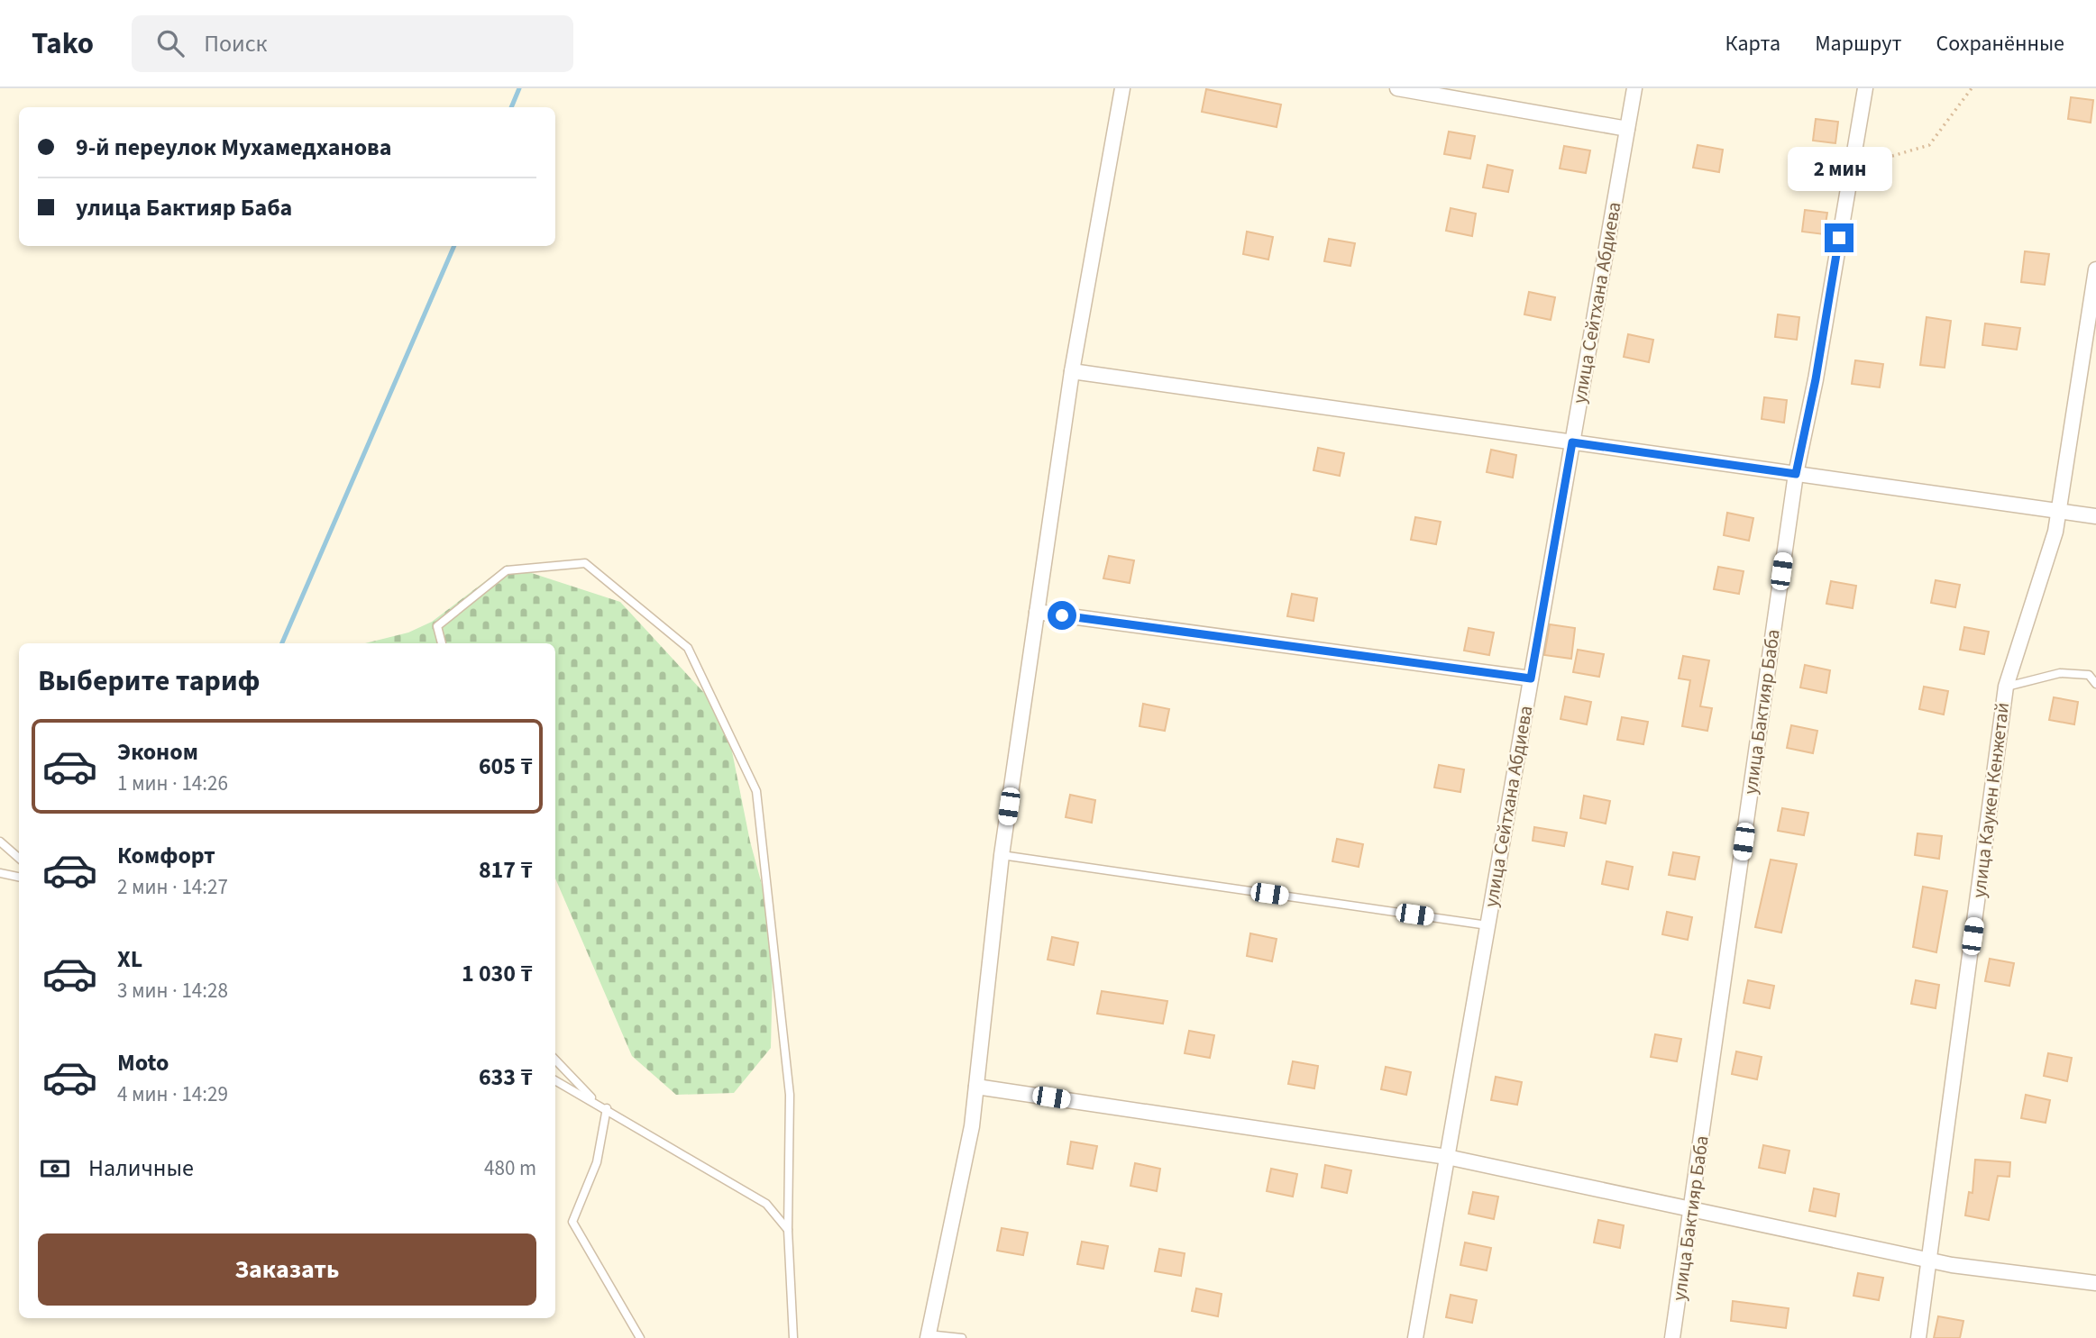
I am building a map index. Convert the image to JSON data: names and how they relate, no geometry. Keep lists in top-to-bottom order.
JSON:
{
  "streets": {
    "street": ["улица Сейтхана Абдиева", "улица Бактияр Баба", "улица Каукен Кенжетай"]
  },
  "page": {
    "header": "Tako",
    "search": "Поиск",
    "nav": ["Карта", "Маршрут", "Сохранённые"],
    "banner": ["9-й переулок Мухамедханова", "улица Бактияр Баба"],
    "bubble": "2 мин",
    "heading": "Выберите тариф",
    "list": [
      {
        "name": "Эконом",
        "note": "1 мин · 14:26",
        "value": "605 ₸"
      },
      {
        "name": "Комфорт",
        "note": "2 мин · 14:27",
        "value": "817 ₸"
      },
      {
        "name": "XL",
        "note": "3 мин · 14:28",
        "value": "1 030 ₸"
      },
      {
        "name": "Moto",
        "note": "4 мин · 14:29",
        "value": "633 ₸"
      }
    ],
    "pay": ["Наличные", "480 m"],
    "buttons": "Заказать"
  }
}
